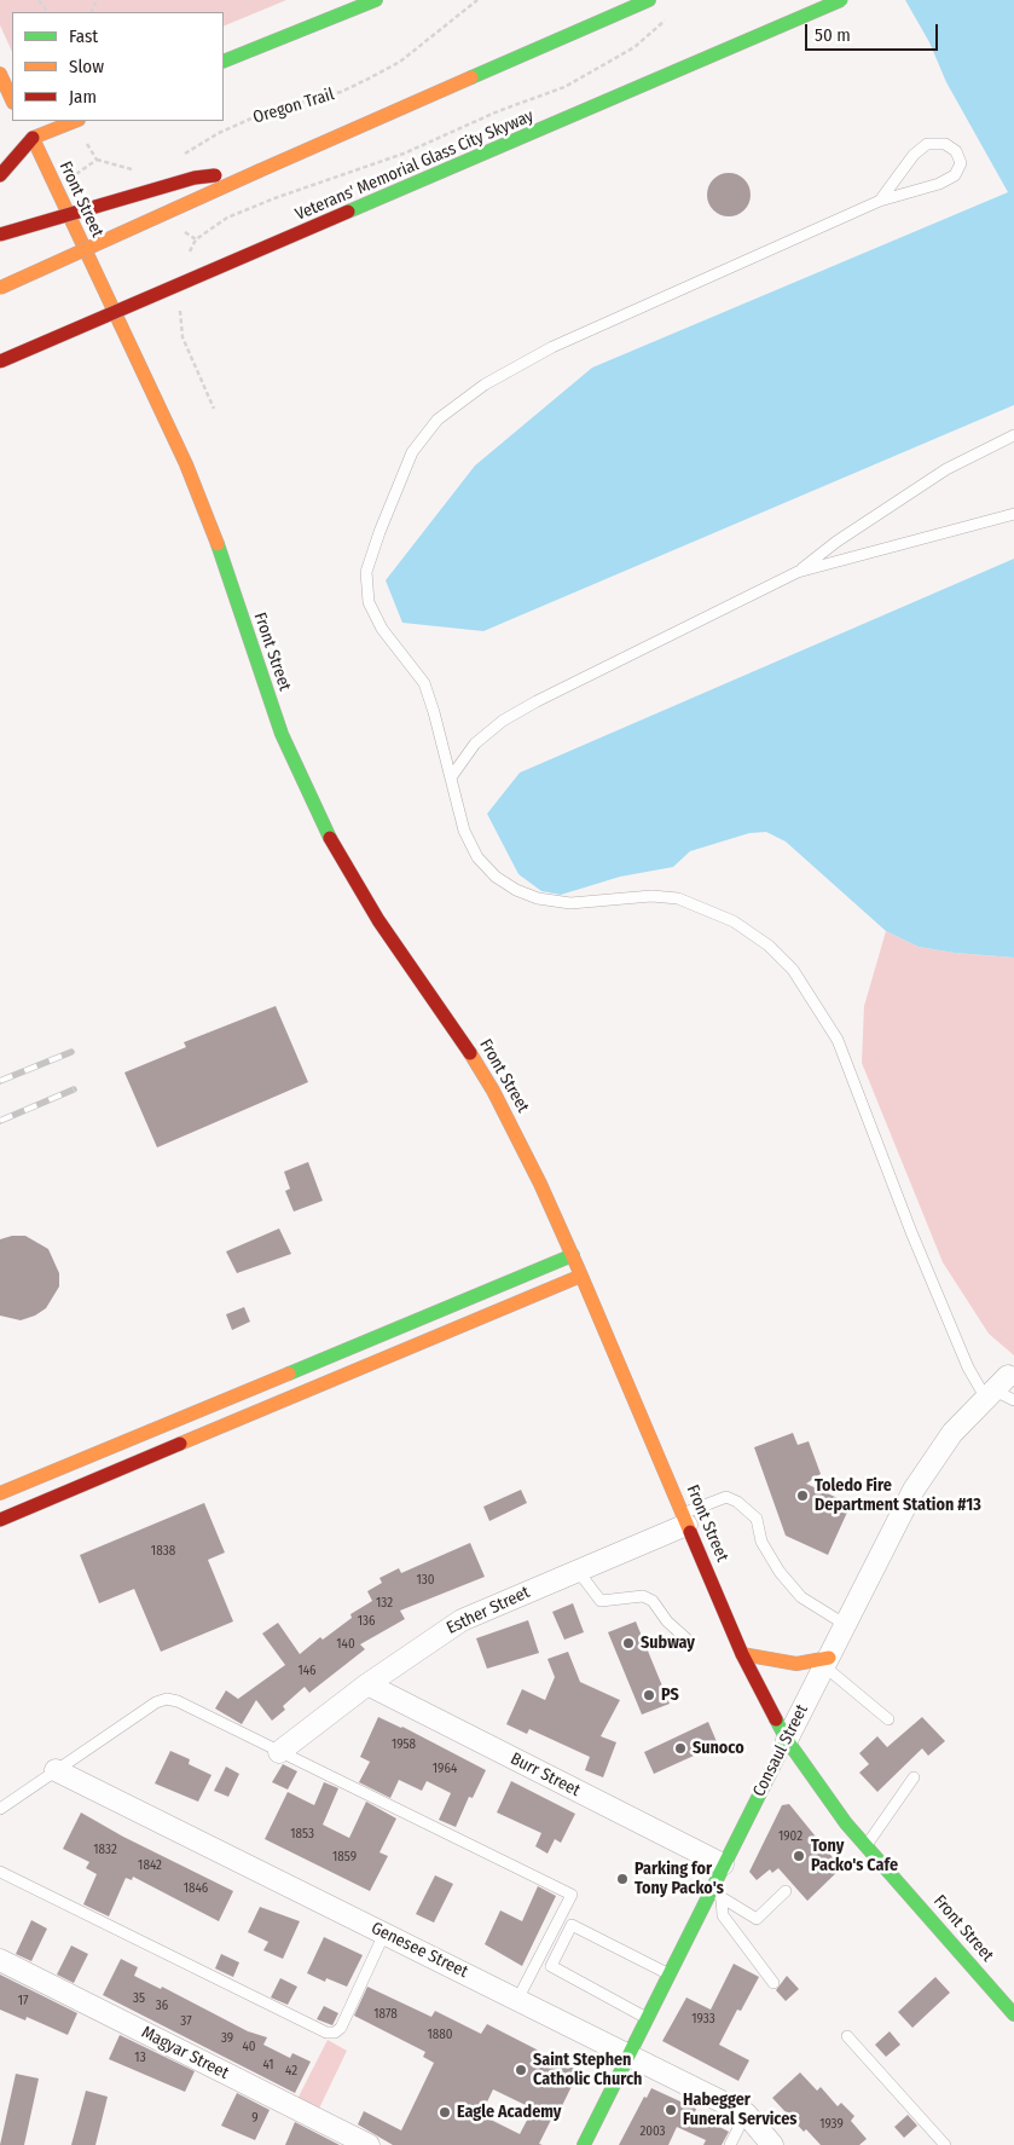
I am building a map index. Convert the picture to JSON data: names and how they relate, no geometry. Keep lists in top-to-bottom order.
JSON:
{
  "streets": {
    "main road": ["Veterans' Memorial Glass City Skyway", "Front Street", "Consaul Street"],
    "street": [
      "Esther Street",
      "Burr Street",
      "Genesee Street",
      "Magyar Street"
    ],
    "path": ["Oregon Trail"]
  },
  "crossings": [
    ["Front Street", "Esther Street"],
    ["Front Street", "Consaul Street"],
    ["Esther Street", "Burr Street"],
    ["Consaul Street", "Burr Street"],
    ["Consaul Street", "Genesee Street"]
  ],
  "places": [
    "Toledo Fire Department Station #13",
    "Subway",
    "PS",
    "Sunoco",
    "Tony Packo's Cafe",
    "Parking for Tony Packo's",
    "Saint Stephen Catholic Church",
    "Habegger Funeral Services",
    "Eagle Academy"
  ],
  "house_numbers": [
    "1838",
    "130",
    "132",
    "136",
    "140",
    "146",
    "1958",
    "1964",
    "1853",
    "1902",
    "1832",
    "1859",
    "1842",
    "1846",
    "35",
    "17",
    "36",
    "1878",
    "1933",
    "37",
    "1880",
    "39",
    "40",
    "13",
    "41",
    "42",
    "9",
    "1939",
    "2003"
  ],
  "legend": ["Fast", "Slow", "Jam"],
  "scale_bar": "50 m"
}
